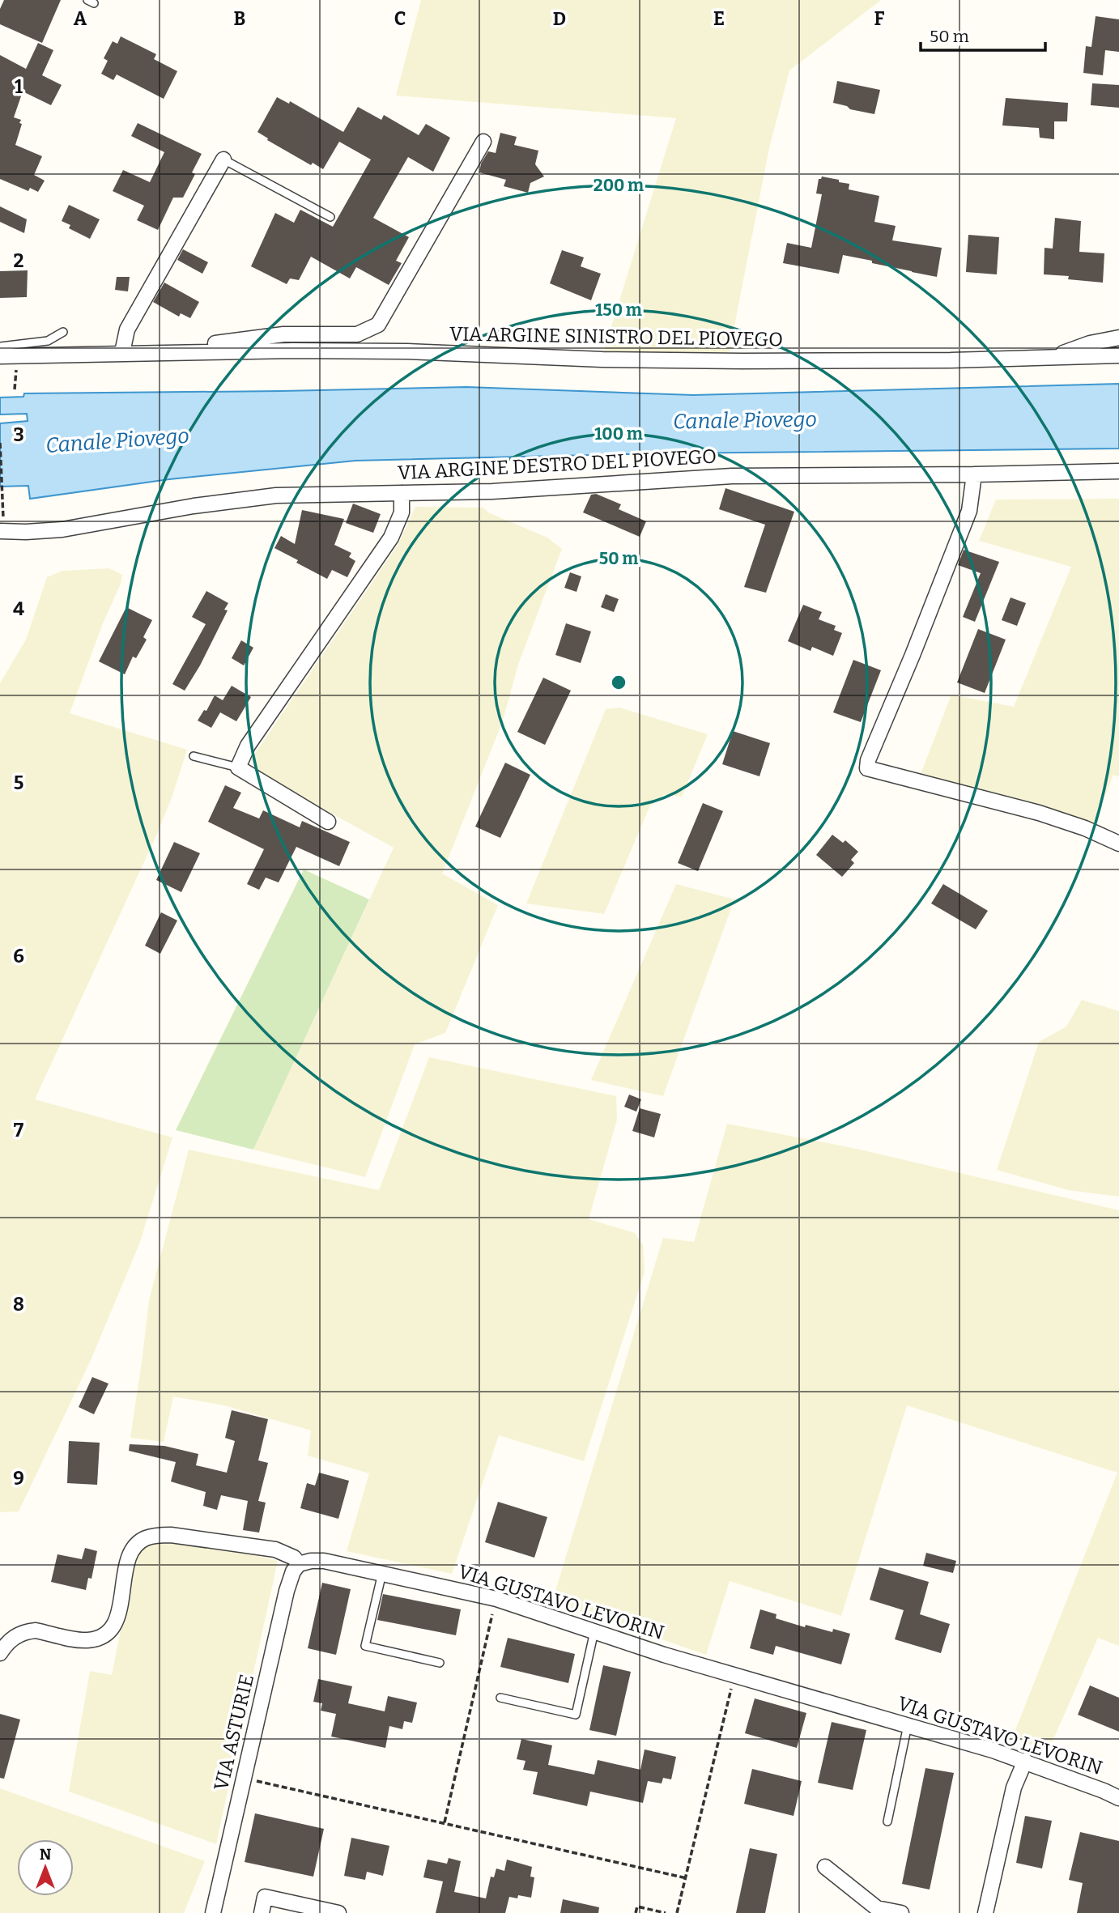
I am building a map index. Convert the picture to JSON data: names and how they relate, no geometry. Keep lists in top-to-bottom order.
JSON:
{
  "streets": {
    "street": [
      "VIA ARGINE SINISTRO DEL PIOVEGO",
      "VIA ARGINE DESTRO DEL PIOVEGO",
      "VIA GUSTAVO LEVORIN",
      "VIA ASTURIE"
    ]
  },
  "crossings": [
    ["VIA GUSTAVO LEVORIN", "VIA ASTURIE"]
  ],
  "water": ["Canale Piovego"],
  "scale_bar": "50 m",
  "north": "top",
  "grid": {
    "columns": [
      "A",
      "B",
      "C",
      "D",
      "E",
      "F"
    ],
    "rows": [
      "1",
      "2",
      "3",
      "4",
      "5",
      "6",
      "7",
      "8",
      "9"
    ]
  },
  "rings": [
    "200 m",
    "150 m",
    "100 m",
    "50 m"
  ]
}
